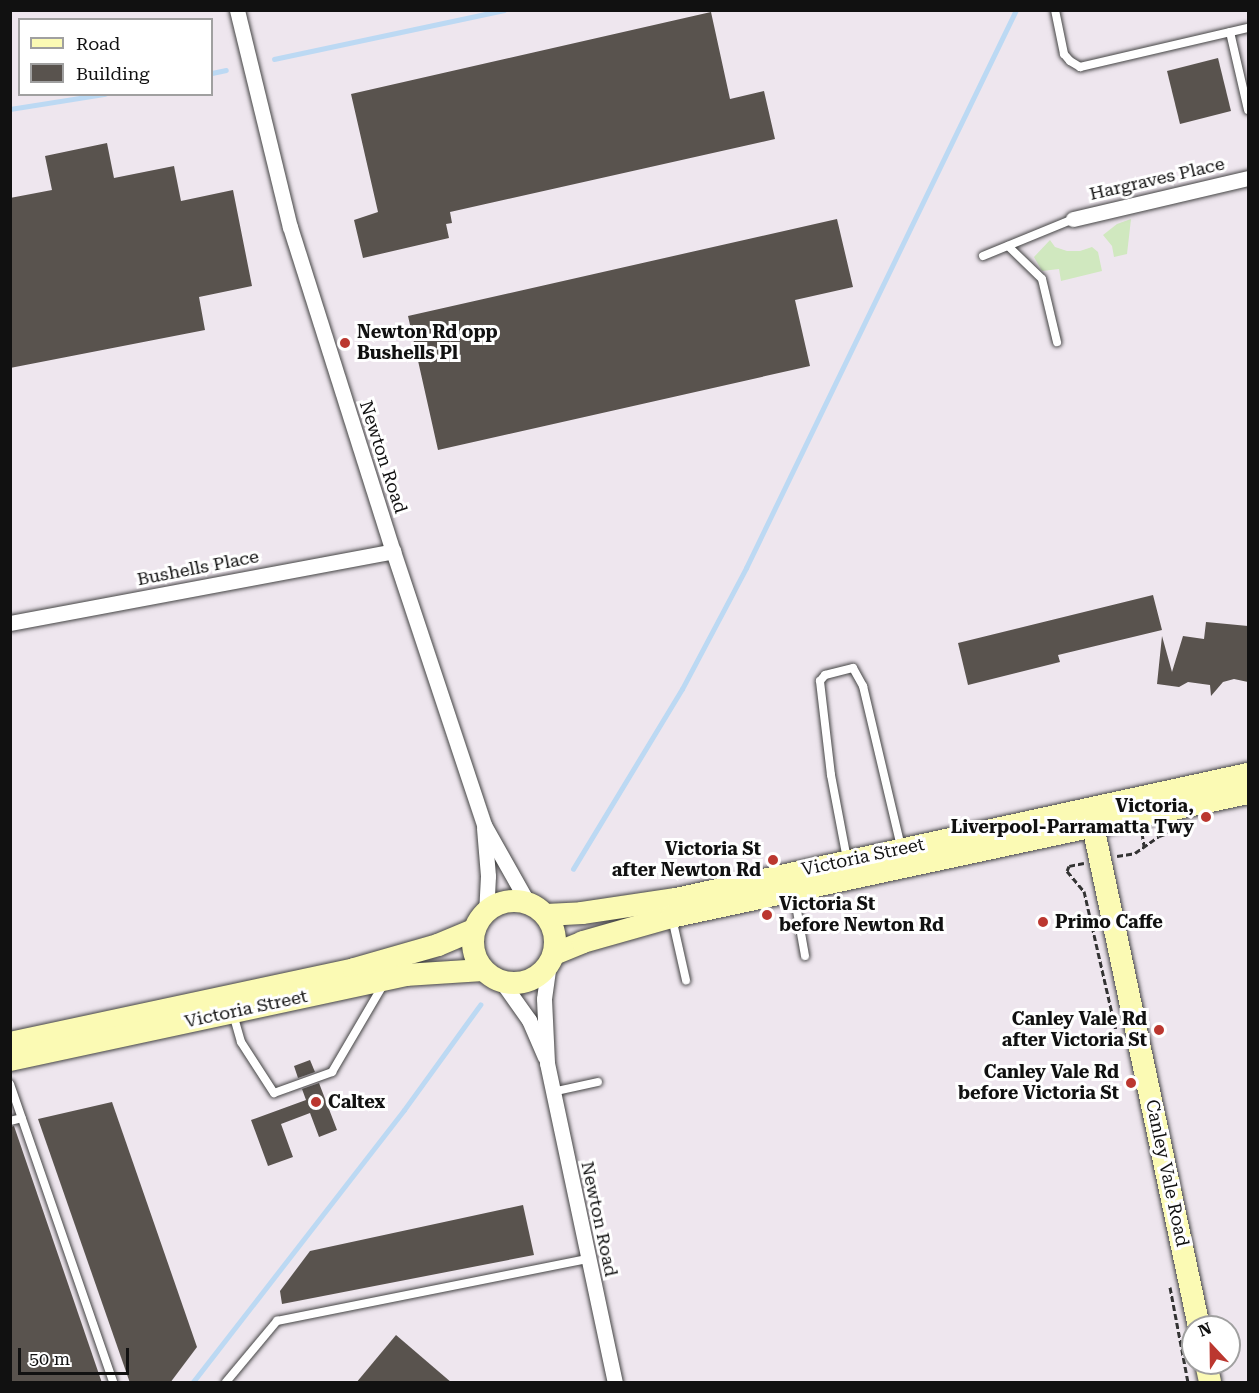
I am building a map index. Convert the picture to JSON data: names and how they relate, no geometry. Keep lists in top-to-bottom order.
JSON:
{
  "streets": {
    "main road": ["Victoria Street", "Canley Vale Road"],
    "street": ["Hargraves Place", "Newton Road", "Bushells Place"]
  },
  "crossings": [
    ["Newton Road", "Bushells Place"],
    ["Newton Road", "Victoria Street"],
    ["Victoria Street", "Canley Vale Road"]
  ],
  "places": [
    "Newton Rd opp Bushells Pl",
    "Victoria, Liverpool-Parramatta Twy",
    "Victoria St after Newton Rd",
    "Victoria St before Newton Rd",
    "Primo Caffe",
    "Canley Vale Rd after Victoria St",
    "Canley Vale Rd before Victoria St",
    "Caltex"
  ],
  "legend": ["Road", "Building"],
  "scale_bar": "50 m",
  "north": "top"
}
